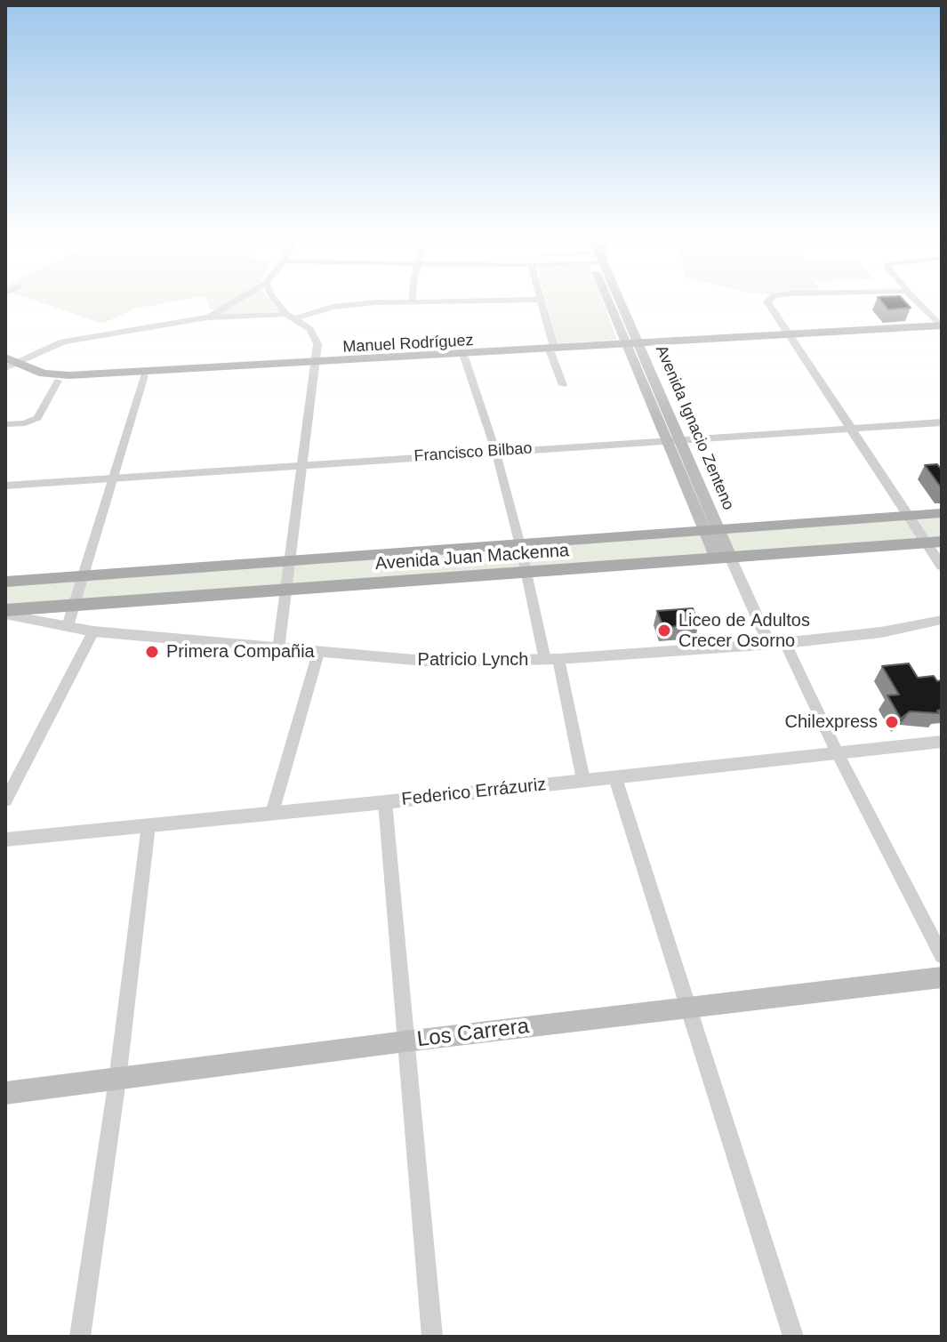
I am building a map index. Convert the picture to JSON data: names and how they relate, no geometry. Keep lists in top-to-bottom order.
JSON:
{
  "streets": {
    "main road": [
      "Manuel Rodríguez",
      "Avenida Ignacio Zenteno",
      "Avenida Juan Mackenna",
      "Los Carrera"
    ],
    "street": ["Francisco Bilbao", "Patricio Lynch", "Federico Errázuriz"]
  },
  "crossings": [
    ["Manuel Rodríguez", "Avenida Ignacio Zenteno"],
    ["Avenida Ignacio Zenteno", "Francisco Bilbao"],
    ["Avenida Ignacio Zenteno", "Avenida Juan Mackenna"],
    ["Avenida Juan Mackenna", "Patricio Lynch"]
  ],
  "places": ["Liceo de Adultos Crecer Osorno", "Primera Compañia", "Chilexpress"]
}
